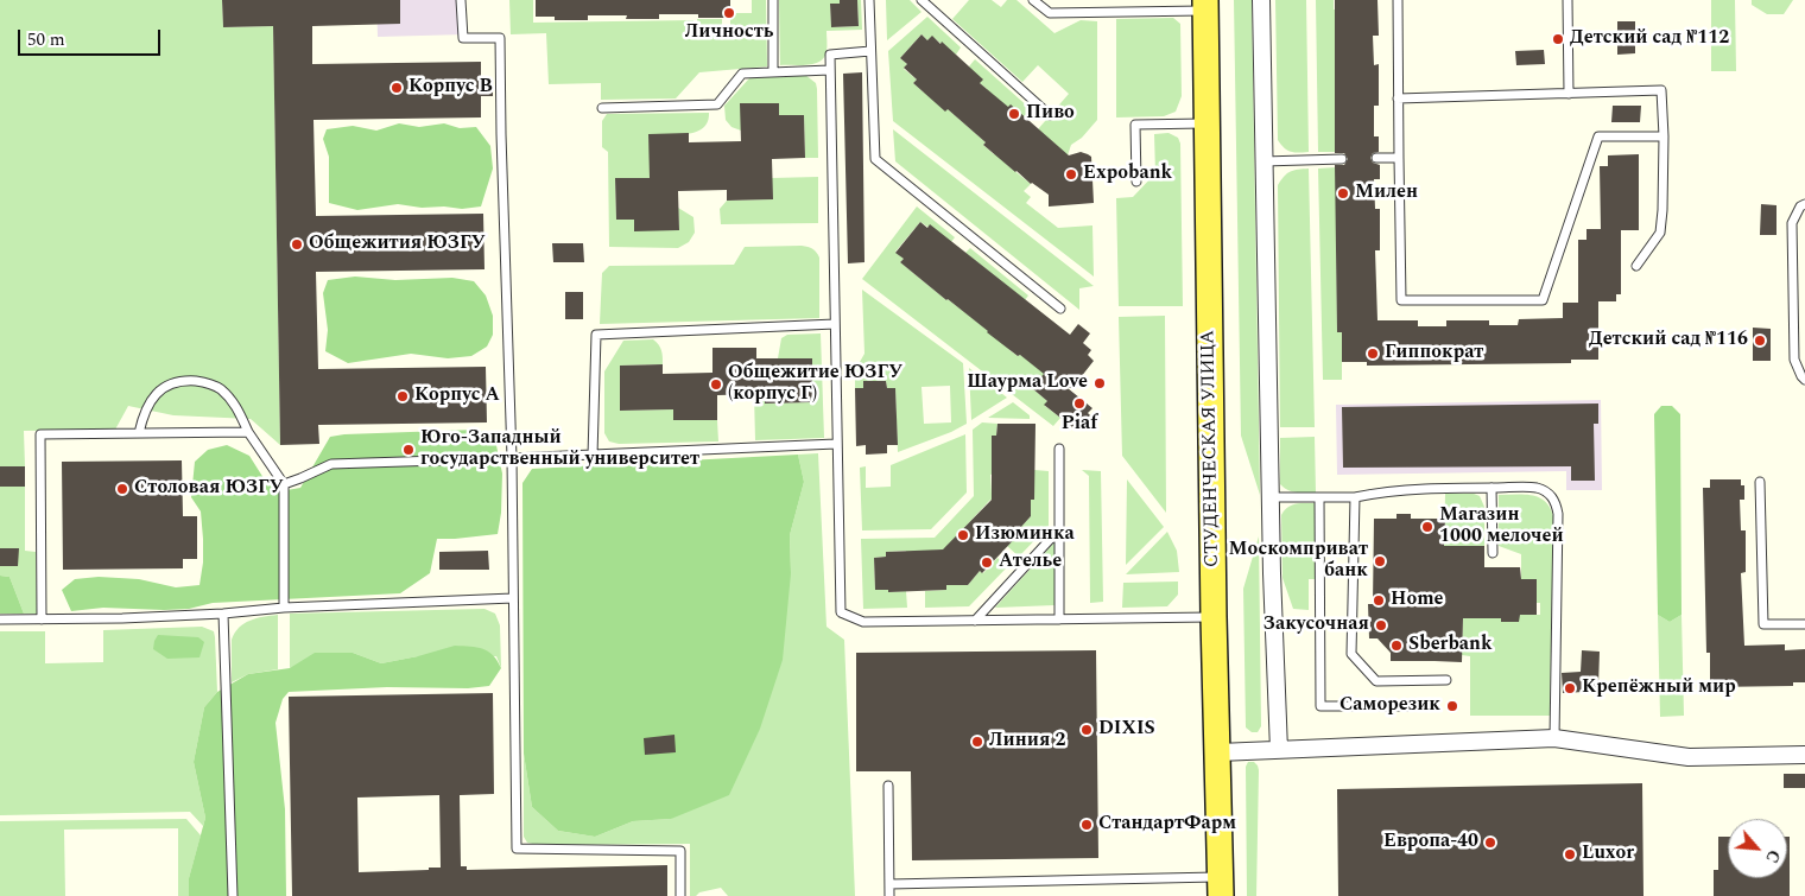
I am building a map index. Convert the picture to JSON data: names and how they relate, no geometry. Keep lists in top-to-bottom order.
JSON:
{
  "streets": {
    "main road": ["СТУДЕНЧЕСКАЯ УЛИЦА"]
  },
  "places": [
    "Личность",
    "Детский сад №112",
    "Корпус В",
    "Пиво",
    "Expobank",
    "Милен",
    "Общежития ЮЗГУ",
    "Детский сад №116",
    "Гиппократ",
    "Шаурма Love",
    "Общежитие ЮЗГУ (корпус Г)",
    "Корпус А",
    "Piaf",
    "Юго-Западный государственный университет",
    "Столовая ЮЗГУ",
    "Магазин 1000 мелочей",
    "Изюминка",
    "Москомприват банк",
    "Ателье",
    "Home",
    "Закусочная",
    "Sberbank",
    "Крепёжный мир",
    "Саморезик",
    "DIXIS",
    "Линия 2",
    "СтандартФарм",
    "Европа-40",
    "Luxor"
  ],
  "scale_bar": "50 m",
  "north": "bottom right"
}
